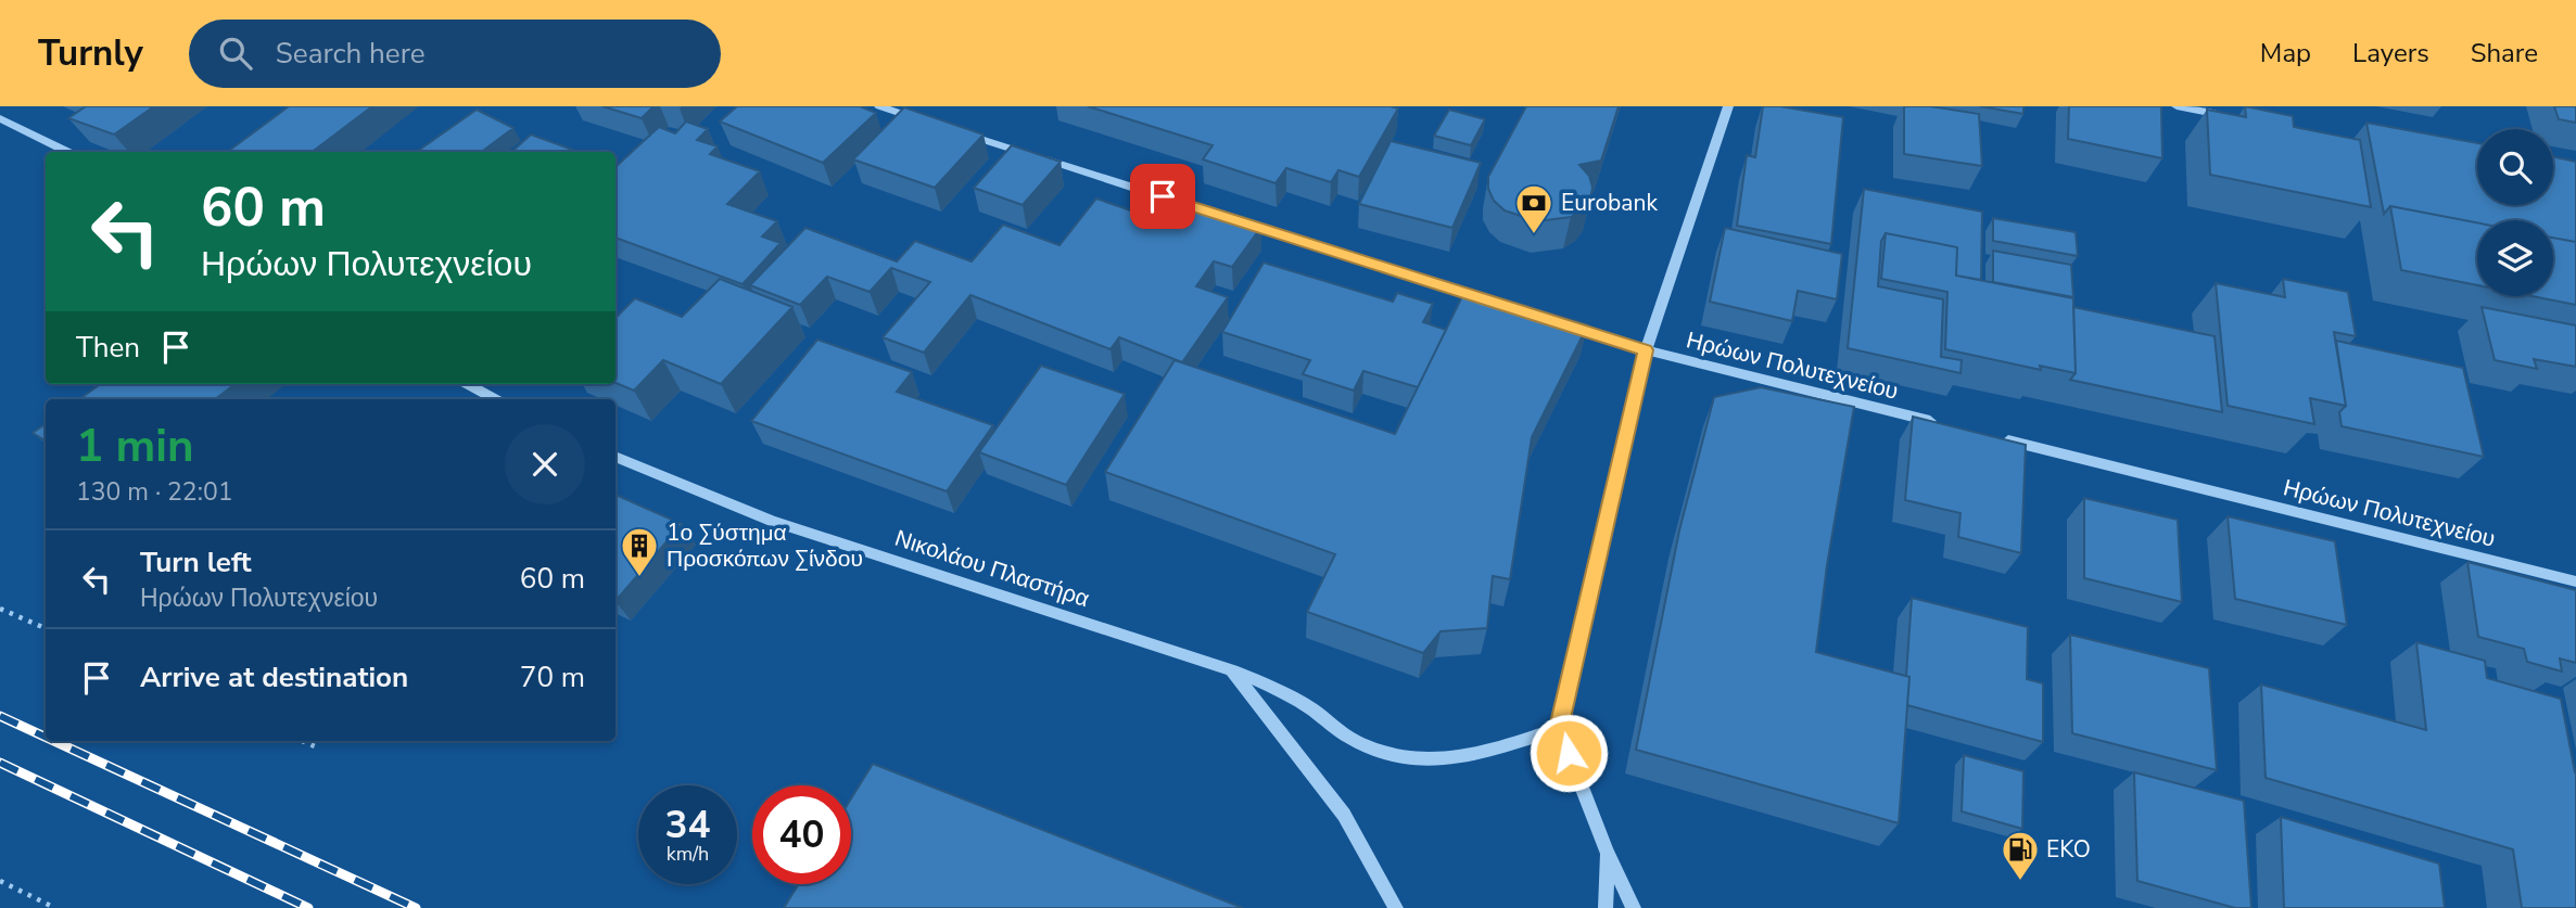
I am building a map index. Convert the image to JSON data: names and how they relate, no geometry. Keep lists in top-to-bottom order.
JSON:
{
  "streets": {
    "street": ["Ηρώων Πολυτεχνείου", "Νικολάου Πλαστήρα"]
  },
  "places": {
    "bank": ["Eurobank"],
    "building": ["1ο Σύστημα Προσκόπων Σίνδου"],
    "fuel station": ["EKO"]
  },
  "page": {
    "header": "Turnly",
    "search": "Search here",
    "nav": ["Map", "Layers", "Share"],
    "turn": ["60 m", "Ηρώων Πολυτεχνείου"],
    "then": "Then",
    "heading": ["1 min", "130 m · 22:01"],
    "list": [
      {
        "name": "Turn left",
        "note": "Ηρώων Πολυτεχνείου",
        "value": "60 m"
      },
      {
        "name": "Arrive at destination",
        "value": "70 m"
      }
    ],
    "speed": "34 km/h",
    "limit": "40"
  }
}
